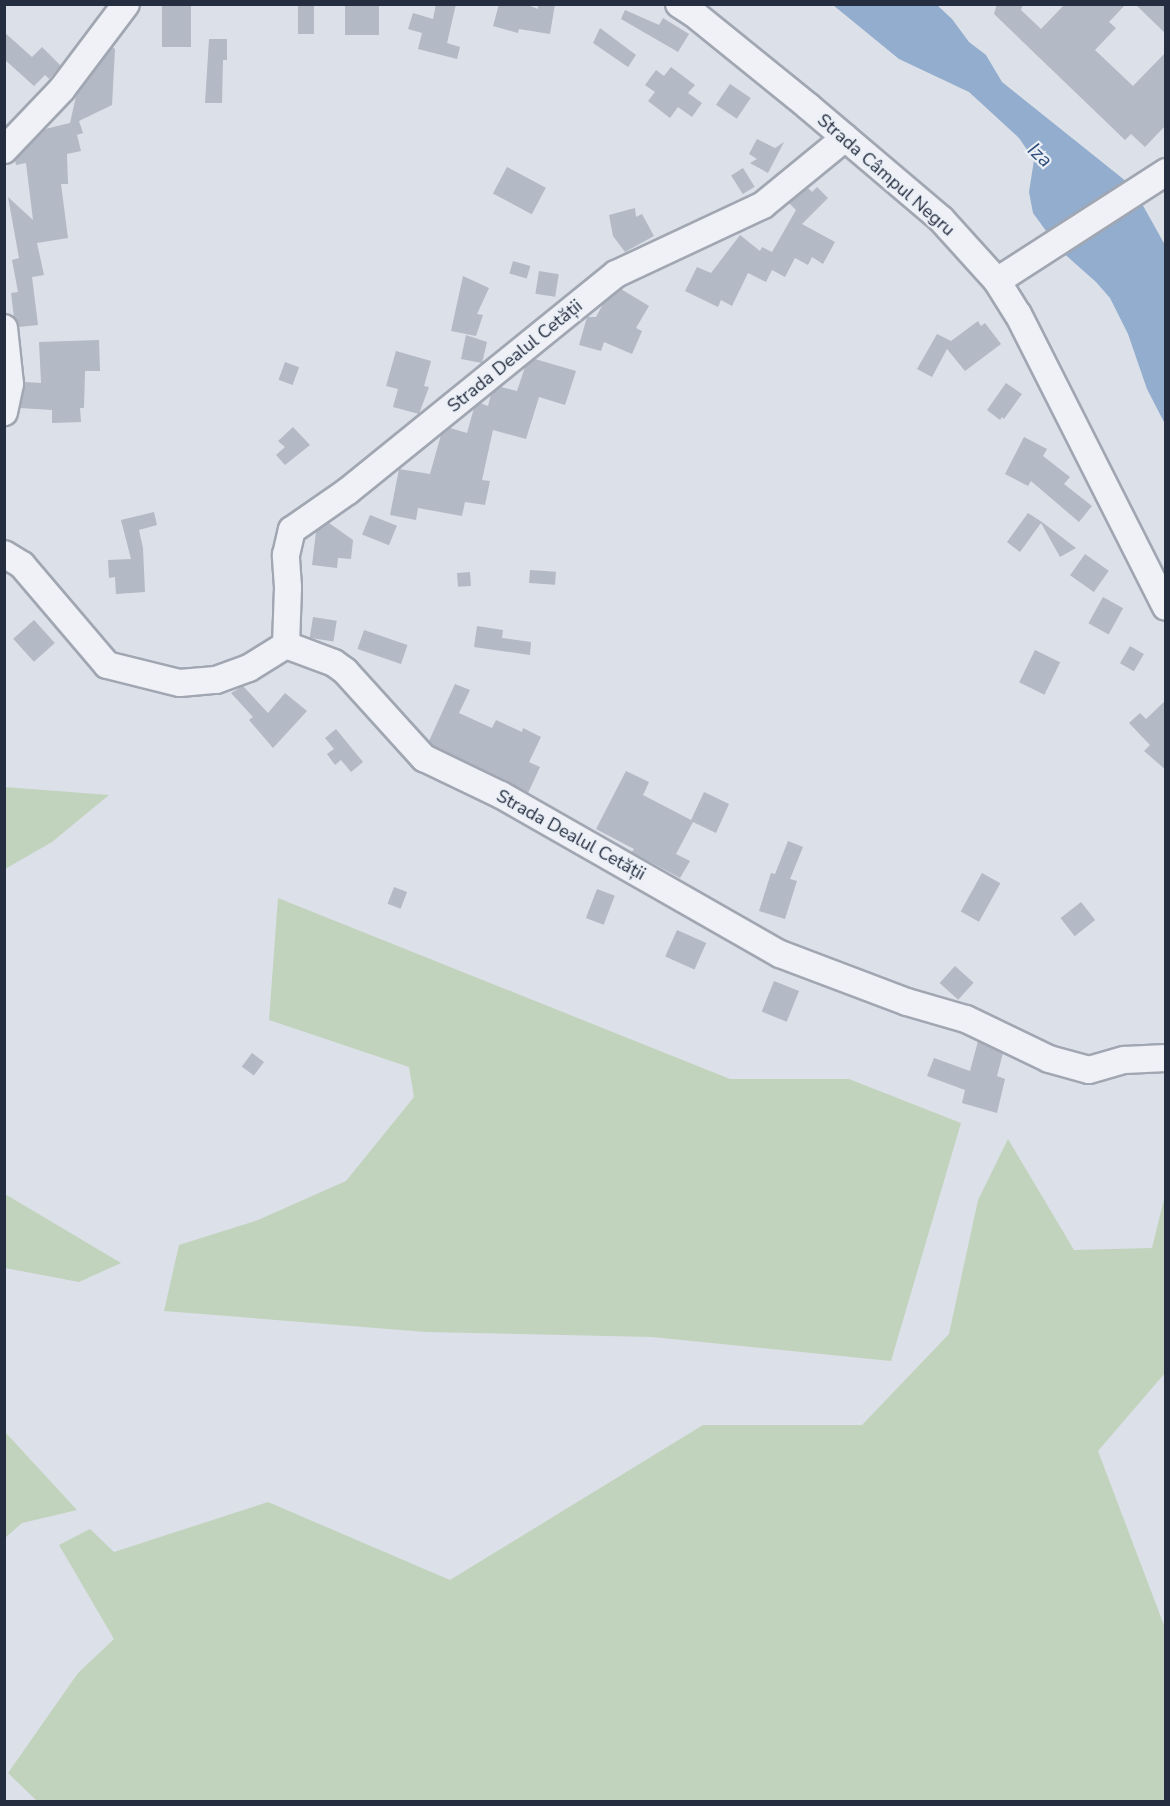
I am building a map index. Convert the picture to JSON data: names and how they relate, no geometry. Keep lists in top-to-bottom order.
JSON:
{
  "streets": {
    "street": ["Strada Câmpul Negru", "Strada Dealul Cetății"]
  },
  "crossings": [
    ["Strada Câmpul Negru", "Strada Dealul Cetății"]
  ],
  "water": ["Iza"]
}
